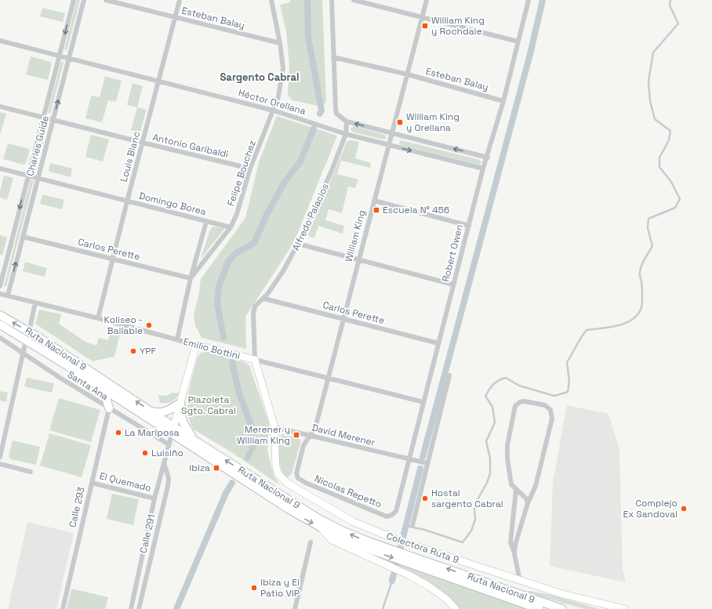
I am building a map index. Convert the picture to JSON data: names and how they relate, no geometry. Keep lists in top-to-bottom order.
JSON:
{
  "streets": {
    "main road": ["Ruta Nacional 9"],
    "street": [
      "Esteban Balay",
      "Héctor Orellana",
      "Charles Guide",
      "Antonio Garibaldi",
      "Louis Blanc",
      "Felipe Bouchez",
      "Domingo Borea",
      "Alfredo Palacios",
      "William King",
      "Carlos Perette",
      "Robert Owen",
      "Emilio Bottini",
      "Santa Ana",
      "David Merener",
      "El Quemado",
      "Nicolas Repetto",
      "Calle 293",
      "Calle 291",
      "Colectora Ruta 9"
    ]
  },
  "crossings": [
    ["Esteban Balay", "Louis Blanc"],
    ["Esteban Balay", "Felipe Bouchez"],
    ["Esteban Balay", "William King"],
    ["Esteban Balay", "Robert Owen"],
    ["Héctor Orellana", "Charles Guide"],
    ["Héctor Orellana", "Louis Blanc"],
    ["Héctor Orellana", "Felipe Bouchez"],
    ["Héctor Orellana", "Alfredo Palacios"],
    ["Héctor Orellana", "William King"],
    ["Héctor Orellana", "Robert Owen"],
    ["Charles Guide", "Antonio Garibaldi"],
    ["Charles Guide", "Domingo Borea"],
    ["Charles Guide", "Carlos Perette"],
    ["Charles Guide", "Emilio Bottini"],
    ["Antonio Garibaldi", "Louis Blanc"],
    ["Antonio Garibaldi", "Felipe Bouchez"],
    ["Louis Blanc", "Domingo Borea"],
    ["Louis Blanc", "Carlos Perette"],
    ["Louis Blanc", "Emilio Bottini"],
    ["Felipe Bouchez", "Domingo Borea"],
    ["Felipe Bouchez", "Carlos Perette"],
    ["Felipe Bouchez", "Emilio Bottini"],
    ["Alfredo Palacios", "Carlos Perette"],
    ["Alfredo Palacios", "Emilio Bottini"],
    ["Alfredo Palacios", "David Merener"],
    ["Alfredo Palacios", "Colectora Ruta 9"],
    ["William King", "Carlos Perette"],
    ["William King", "Emilio Bottini"],
    ["William King", "David Merener"],
    ["William King", "Nicolas Repetto"],
    ["Carlos Perette", "Robert Owen"],
    ["Robert Owen", "Emilio Bottini"],
    ["Robert Owen", "David Merener"],
    ["Robert Owen", "Nicolas Repetto"],
    ["Ruta Nacional 9", "Calle 291"],
    ["Santa Ana", "Calle 293"],
    ["Santa Ana", "Calle 291"],
    ["David Merener", "Colectora Ruta 9"],
    ["El Quemado", "Calle 293"],
    ["El Quemado", "Calle 291"]
  ],
  "districts": ["Sargento Cabral"],
  "parks": ["Plazoleta Sgto. Cabral"],
  "places": {
    "transit": [
      "William King y Rochdale",
      "William King y Orellana",
      "Escuela N° 456",
      "Merener y William King",
      "Ibiza"
    ],
    "other": [
      "Koliseo - Bailable",
      "YPF",
      "La Mariposa",
      "Luisiño",
      "Hostal sargento Cabral",
      "Complejo Ex Sandoval",
      "Ibiza y El Patio VIP"
    ]
  }
}
